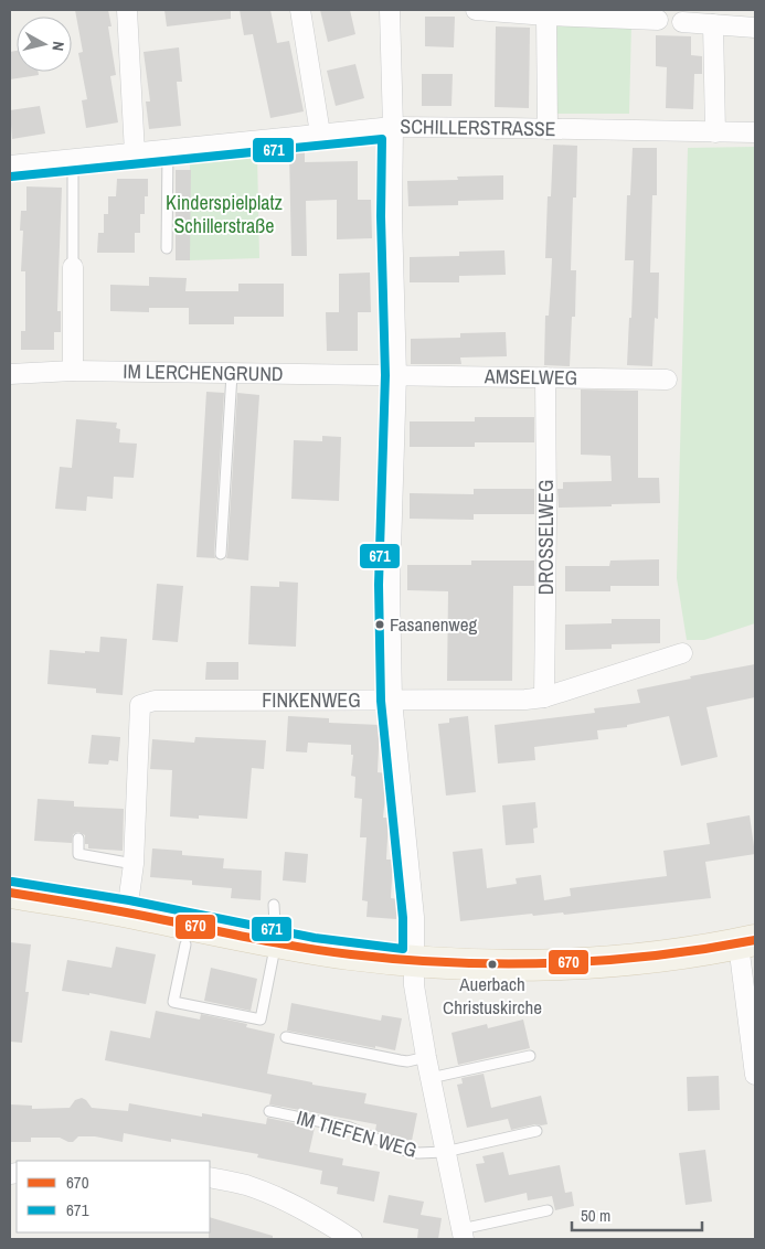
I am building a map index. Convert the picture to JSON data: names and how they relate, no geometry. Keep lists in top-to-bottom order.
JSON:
{
  "streets": {
    "street": [
      "SCHILLERSTRASSE",
      "IM LERCHENGRUND",
      "AMSELWEG",
      "DROSSELWEG",
      "FINKENWEG",
      "IM TIEFEN WEG"
    ]
  },
  "crossings": [
    ["IM LERCHENGRUND", "AMSELWEG"],
    ["AMSELWEG", "DROSSELWEG"],
    ["DROSSELWEG", "FINKENWEG"]
  ],
  "parks": ["Kinderspielplatz Schillerstraße"],
  "places": ["Fasanenweg", "Auerbach Christuskirche"],
  "lines": ["transit line 671", "transit line 670"],
  "legend": ["670", "671"],
  "scale_bar": "50 m",
  "north": "right"
}
